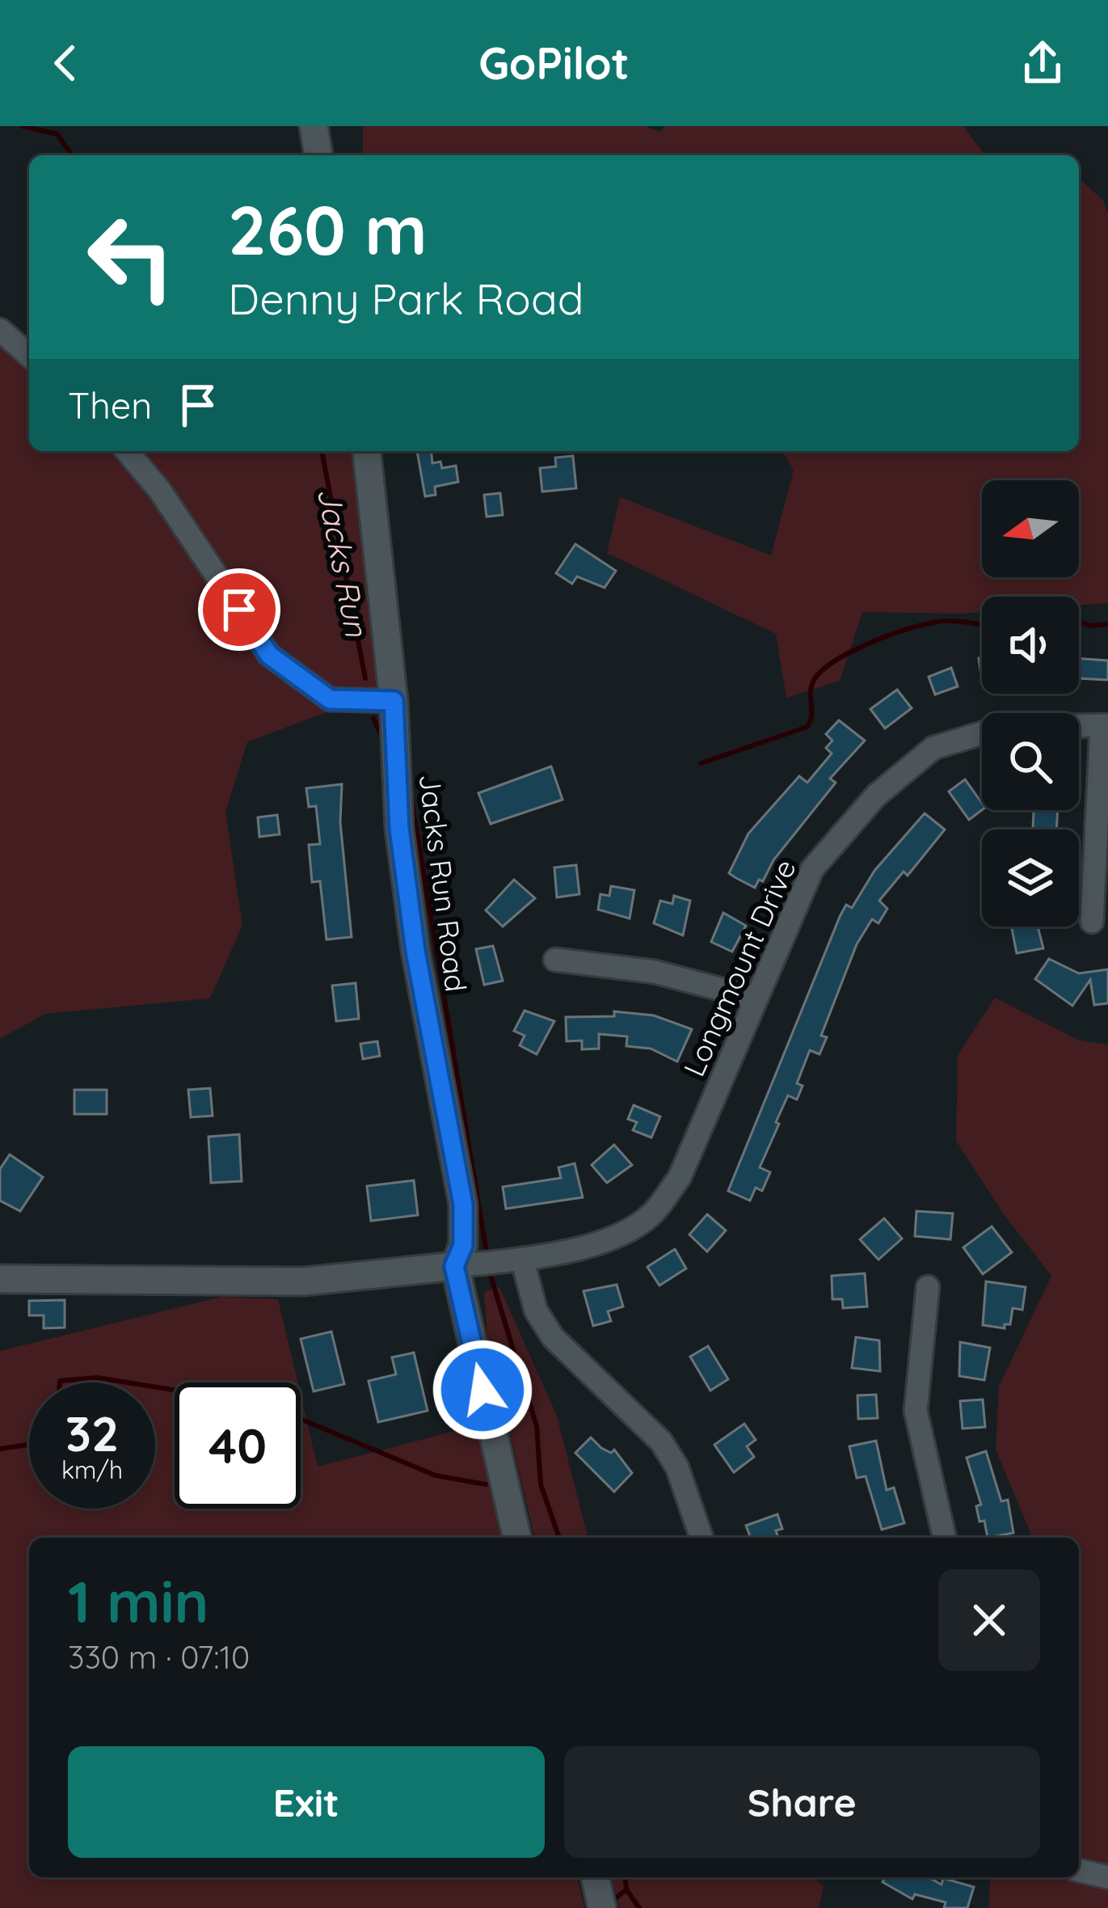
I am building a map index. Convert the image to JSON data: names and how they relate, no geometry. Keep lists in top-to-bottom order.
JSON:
{
  "streets": {
    "street": ["Jacks Run Road", "Longmount Drive"]
  },
  "crossings": [
    ["Jacks Run Road", "Longmount Drive"]
  ],
  "water": ["Jacks Run"],
  "north": "left",
  "page": {
    "header": "GoPilot",
    "turn": ["260 m", "Denny Park Road"],
    "then": "Then",
    "speed": "32 km/h",
    "limit": "40",
    "heading": ["1 min", "330 m · 07:10"],
    "buttons": ["Exit", "Share"]
  }
}
